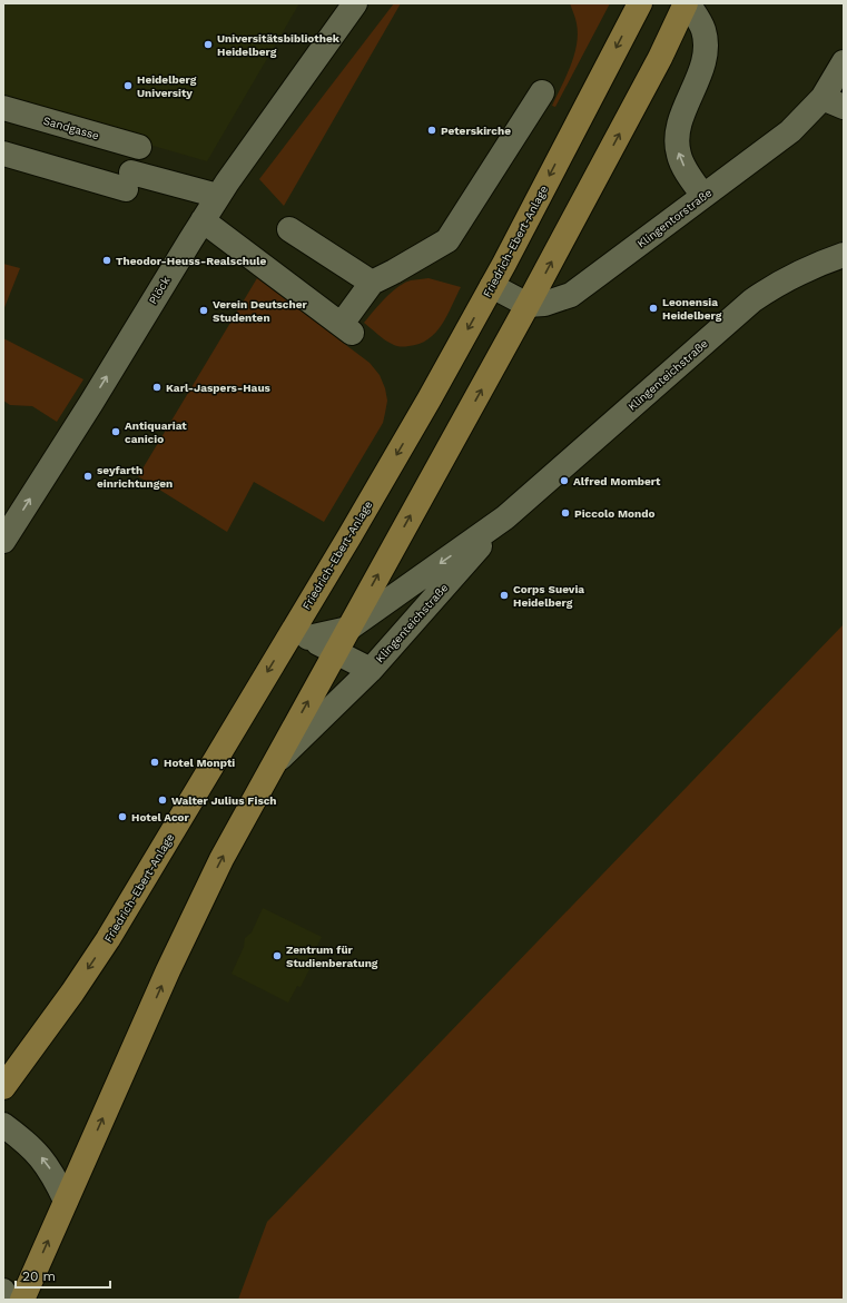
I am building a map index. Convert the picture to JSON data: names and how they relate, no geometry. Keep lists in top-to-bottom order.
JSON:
{
  "streets": {
    "main road": ["Friedrich-Ebert-Anlage"],
    "street": [
      "Sandgasse",
      "Klingentorstraße",
      "Plöck",
      "Klingenteichstraße"
    ]
  },
  "crossings": [
    ["Friedrich-Ebert-Anlage", "Klingenteichstraße"]
  ],
  "one_way": ["Plöck"],
  "places": [
    "Universitätsbibliothek Heidelberg",
    "Heidelberg University",
    "Peterskirche",
    "Theodor-Heuss-Realschule",
    "Leonensia Heidelberg",
    "Verein Deutscher Studenten",
    "Karl-Jaspers-Haus",
    "Antiquariat canicio",
    "seyfarth einrichtungen",
    "Alfred Mombert",
    "Piccolo Mondo",
    "Corps Suevia Heidelberg",
    "Hotel Monpti",
    "Walter Julius Fisch",
    "Hotel Acor",
    "Zentrum für Studienberatung"
  ],
  "scale_bar": "20 m"
}
